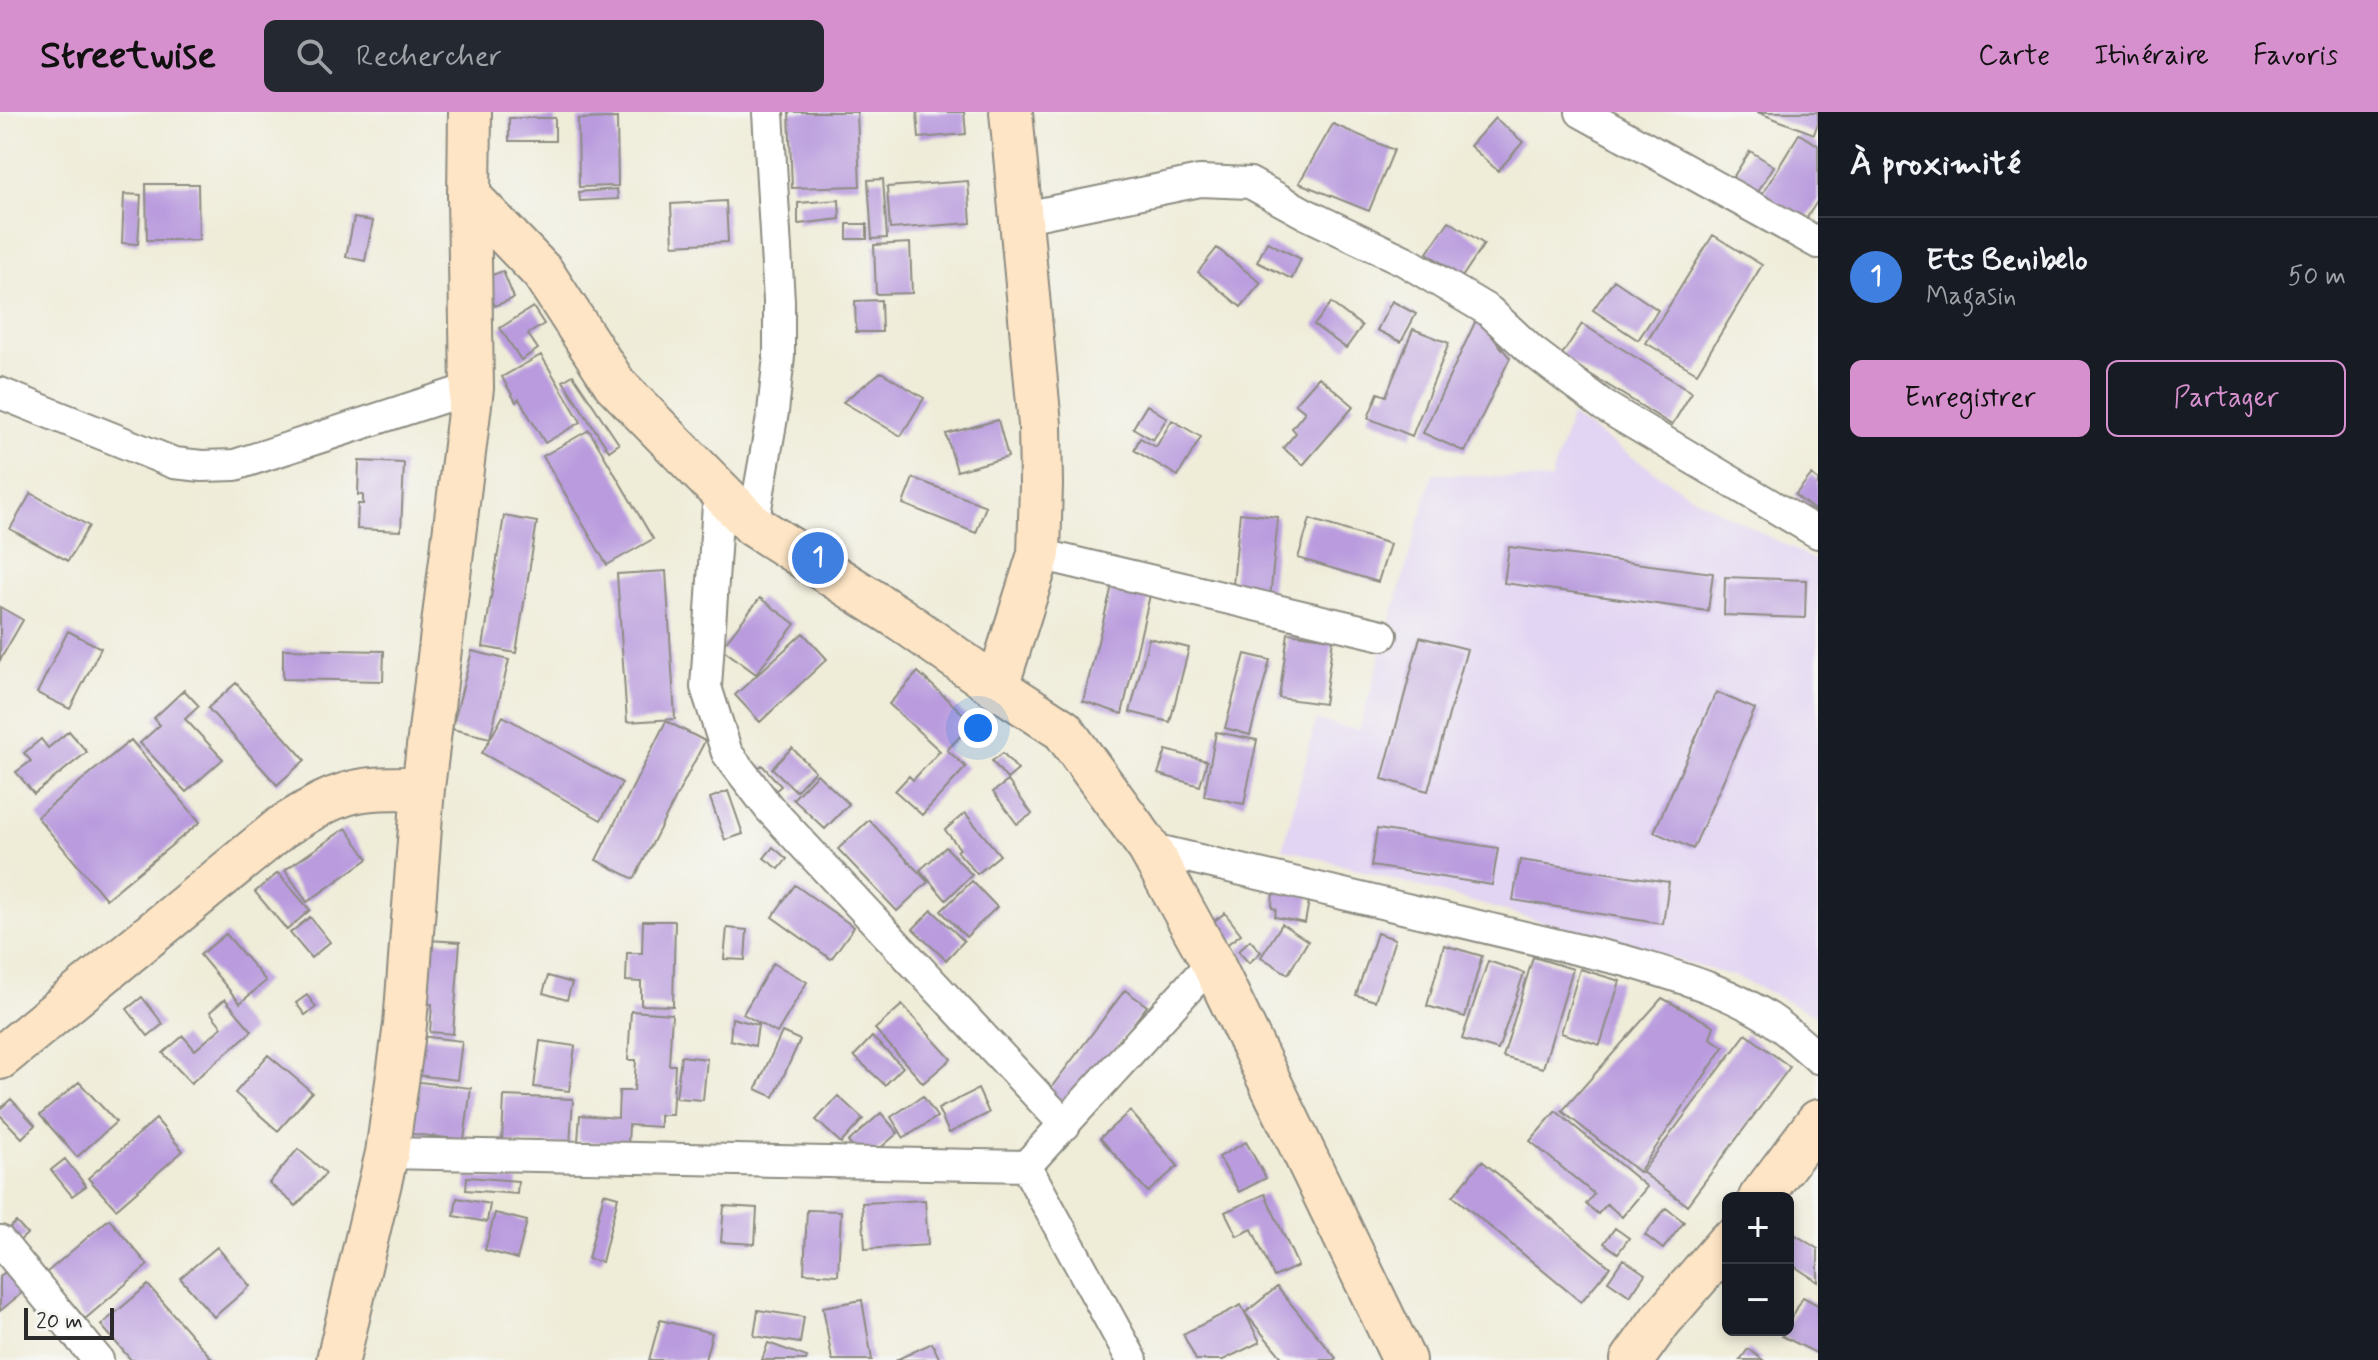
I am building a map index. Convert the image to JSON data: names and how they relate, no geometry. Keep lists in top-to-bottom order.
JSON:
{
  "scale_bar": "20 m",
  "page": {
    "header": "Streetwise",
    "search": "Rechercher",
    "nav": ["Carte", "Itinéraire", "Favoris"],
    "heading": "À proximité",
    "list": [
      {
        "mark": "1",
        "name": "Ets Benibelo",
        "note": "Magasin",
        "value": "50 m"
      }
    ],
    "buttons": ["Enregistrer", "Partager"],
    "pins": "1",
    "map_buttons": ["+", "−"],
    "scale": "20 m"
  }
}
